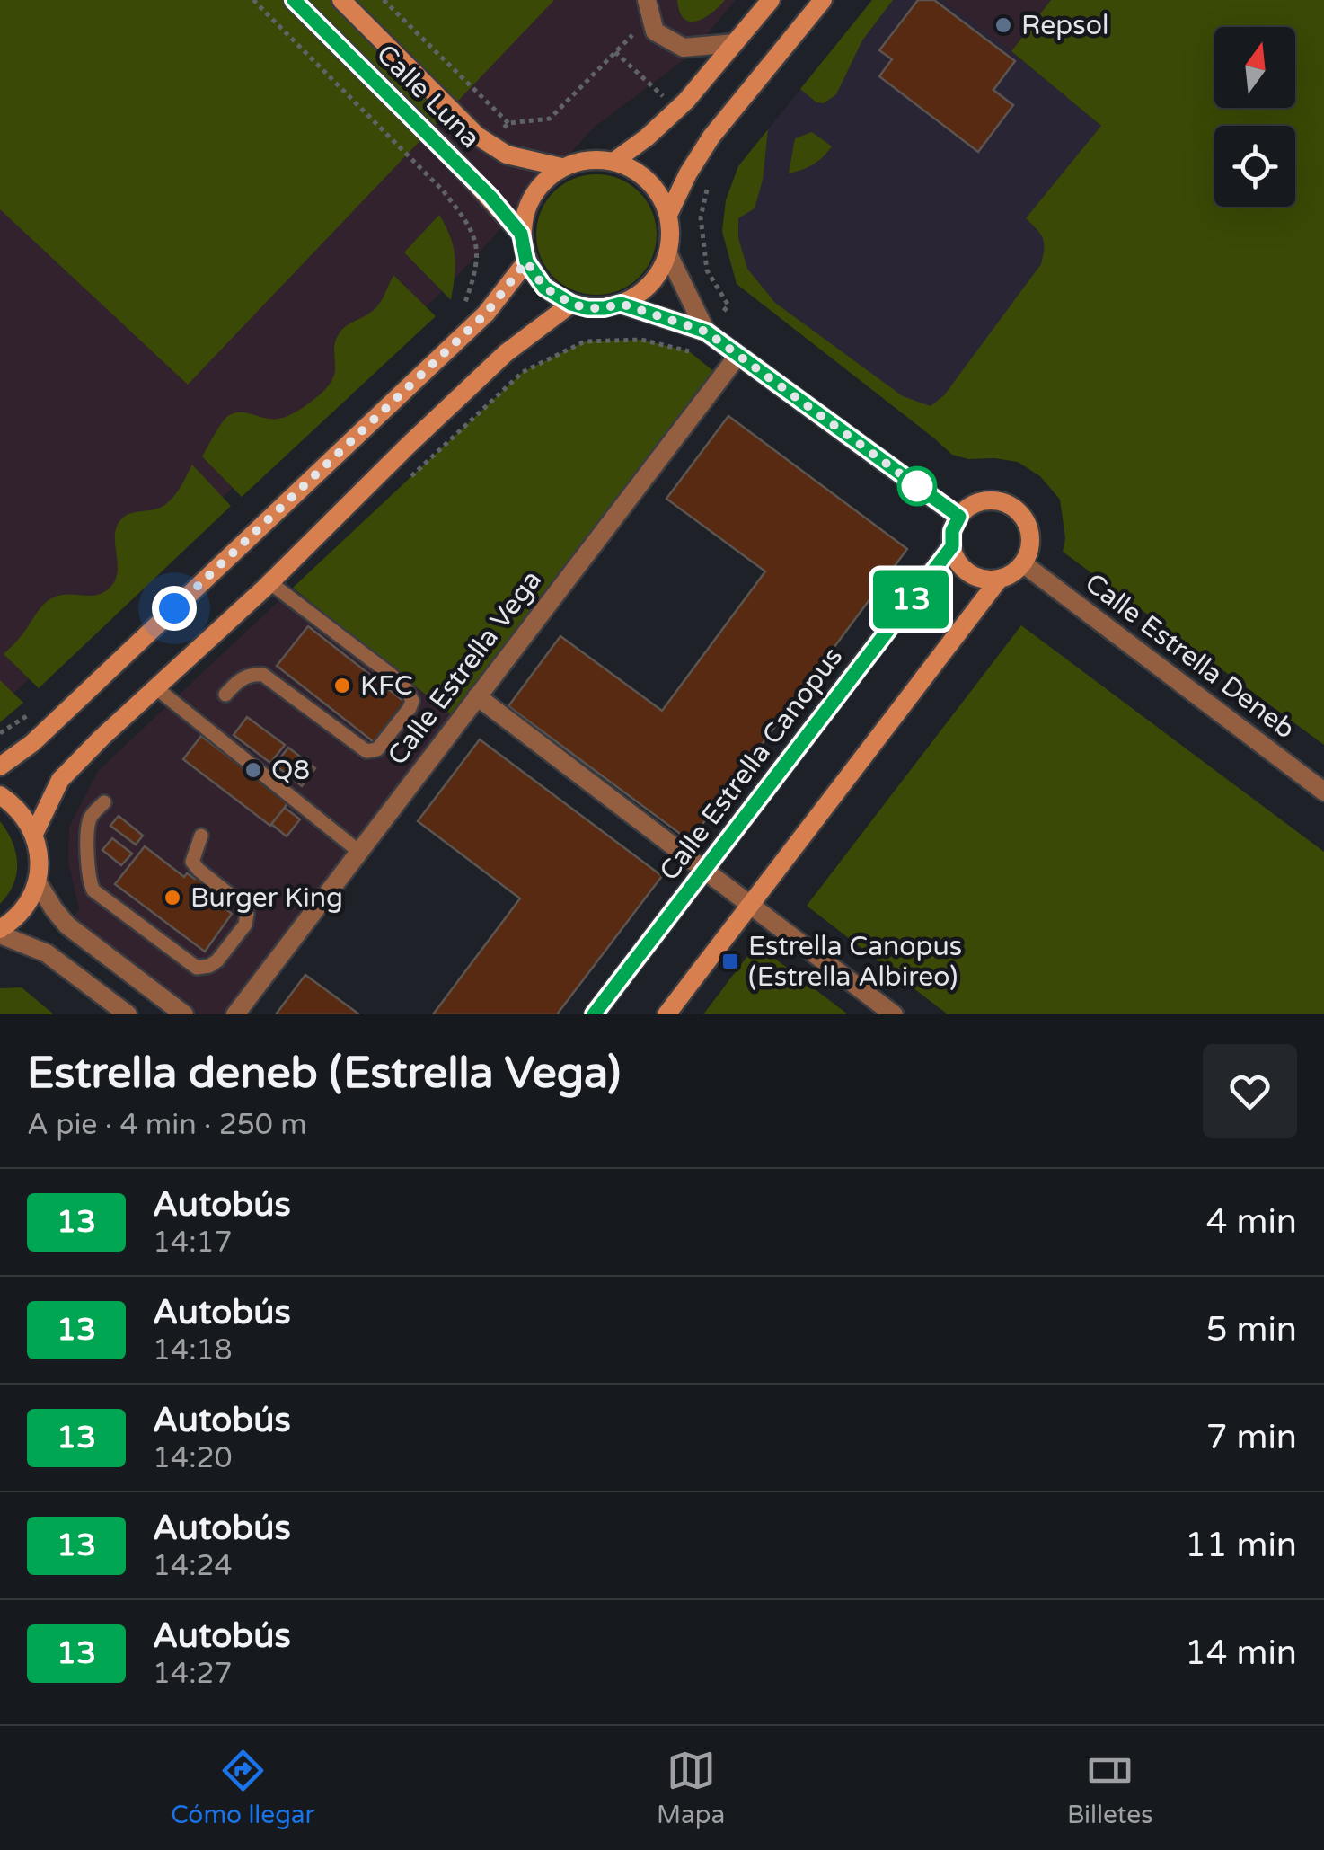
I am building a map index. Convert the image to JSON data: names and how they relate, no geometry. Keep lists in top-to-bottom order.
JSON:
{
  "streets": {
    "street": [
      "Calle Luna",
      "Calle Estrella Deneb",
      "Calle Estrella Vega",
      "Calle Estrella Canopus"
    ]
  },
  "crossings": [
    ["Calle Estrella Deneb", "Calle Estrella Canopus"]
  ],
  "places": {
    "other": [
      "Repsol",
      "KFC",
      "Q8",
      "Burger King"
    ],
    "transit": ["Estrella Canopus (Estrella Albireo)"]
  },
  "lines": ["bus line 13"],
  "north": "top",
  "page": {
    "on_map": "13",
    "heading": ["Estrella deneb (Estrella Vega)", "A pie · 4 min · 250 m"],
    "list": [
      {
        "mark": "13",
        "name": "Autobús",
        "note": "14:17",
        "value": "4 min"
      },
      {
        "mark": "13",
        "name": "Autobús",
        "note": "14:18",
        "value": "5 min"
      },
      {
        "mark": "13",
        "name": "Autobús",
        "note": "14:20",
        "value": "7 min"
      },
      {
        "mark": "13",
        "name": "Autobús",
        "note": "14:24",
        "value": "11 min"
      },
      {
        "mark": "13",
        "name": "Autobús",
        "note": "14:27",
        "value": "14 min"
      }
    ],
    "tabs": ["Cómo llegar", "Mapa", "Billetes"]
  }
}
